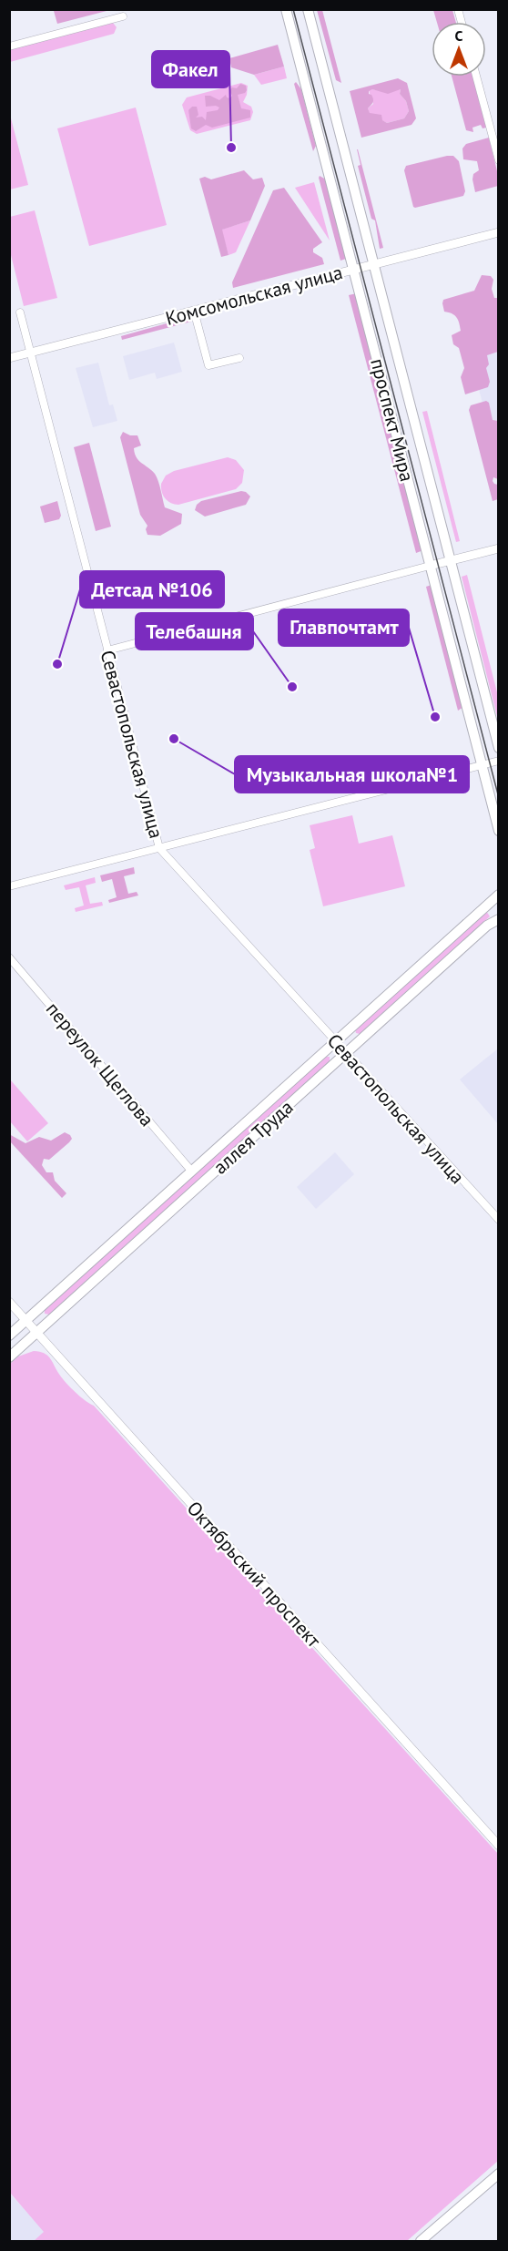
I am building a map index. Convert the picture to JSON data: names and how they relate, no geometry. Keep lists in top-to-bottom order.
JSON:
{
  "streets": {
    "main road": ["проспект Мира", "аллея Труда"],
    "street": [
      "Комсомольская улица",
      "Севастопольская улица",
      "переулок Щеглова",
      "Октябрьский проспект"
    ]
  },
  "crossings": [
    ["Комсомольская улица", "проспект Мира"],
    ["Комсомольская улица", "Севастопольская улица"],
    ["Севастопольская улица", "аллея Труда"],
    ["переулок Щеглова", "аллея Труда"],
    ["аллея Труда", "Октябрьский проспект"]
  ],
  "places": [
    "Факел",
    "Детсад №106",
    "Телебашня",
    "Главпочтамт",
    "Музыкальная школа№1"
  ],
  "north": "top"
}
